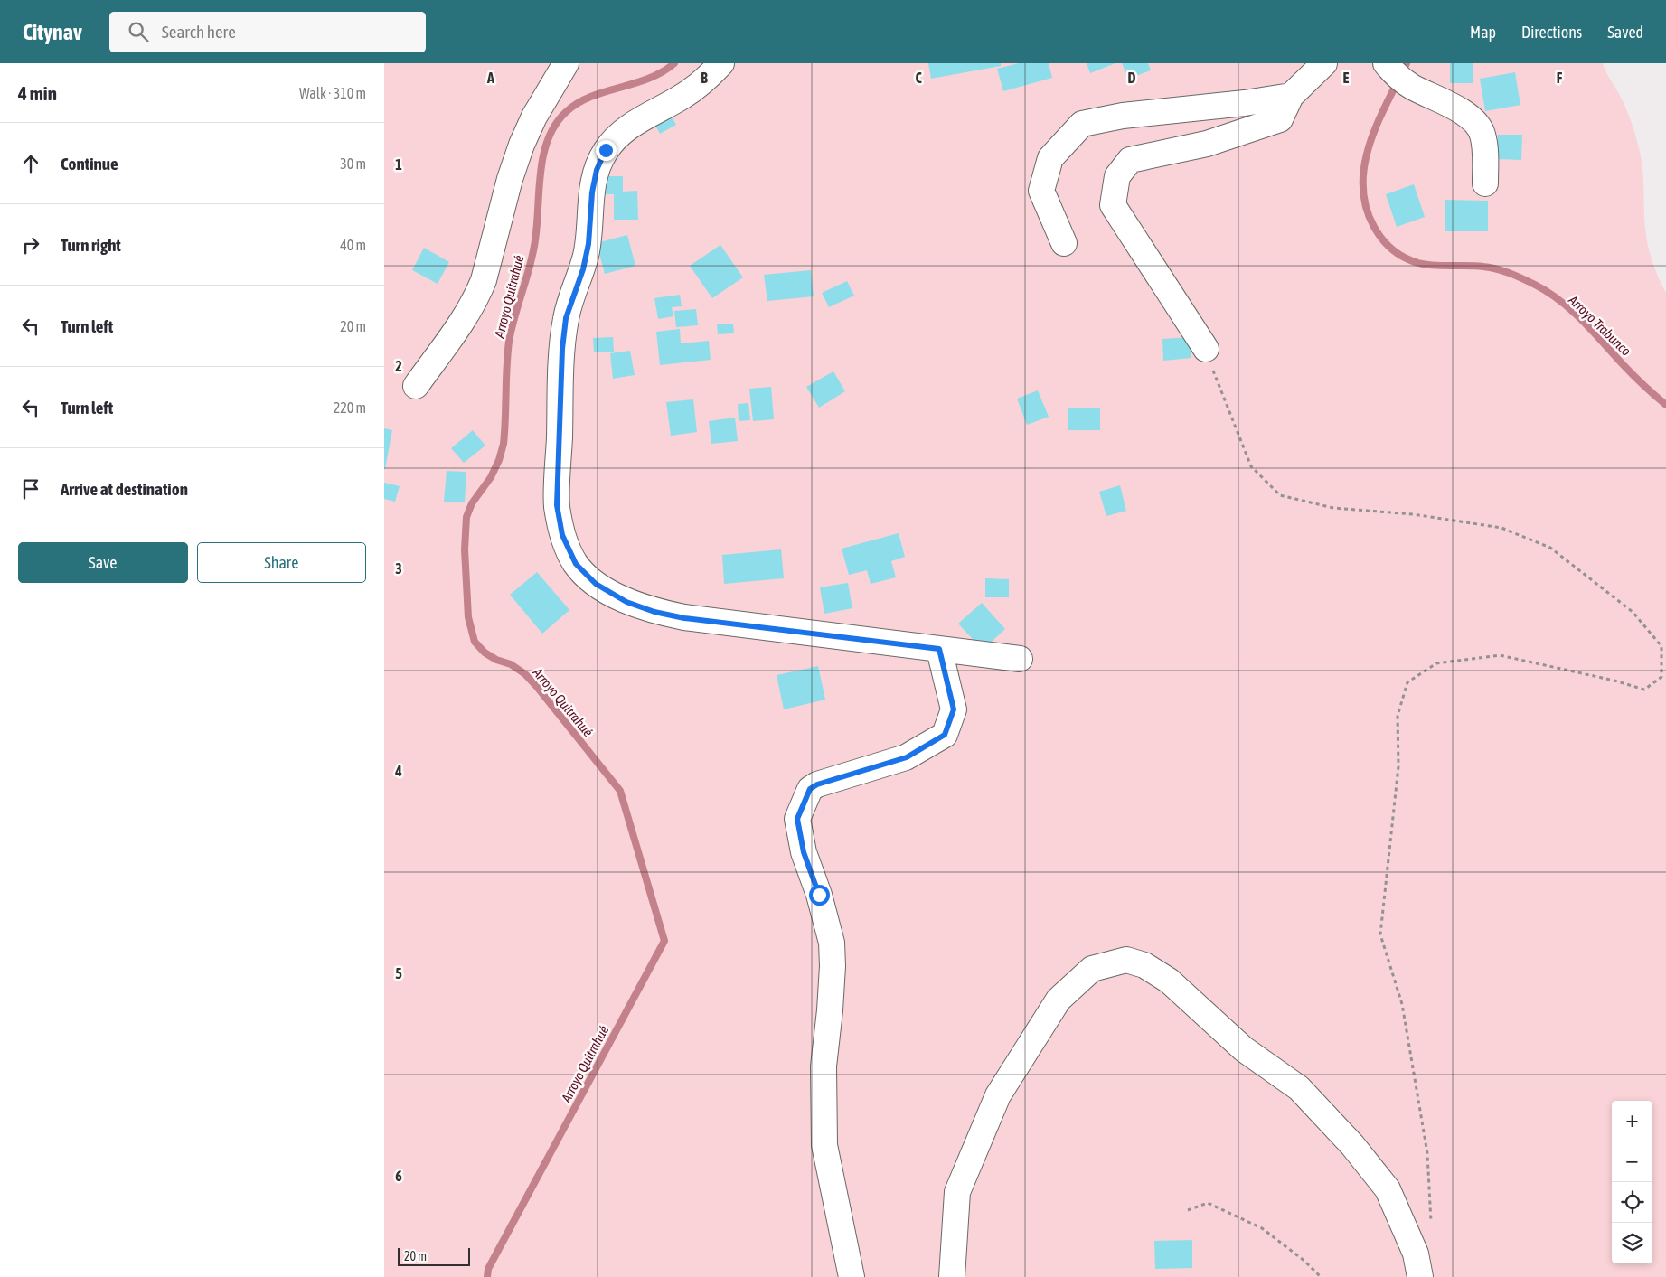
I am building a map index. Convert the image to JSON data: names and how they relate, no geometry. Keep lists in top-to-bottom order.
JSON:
{
  "water": ["Arroyo Quitrahué", "Arroyo Trabunco"],
  "scale_bar": "20 m",
  "page": {
    "header": "Citynav",
    "search": "Search here",
    "nav": ["Map", "Directions", "Saved"],
    "heading": ["4 min", "Walk · 310 m"],
    "list": [
      ["Continue", "30 m"],
      ["Turn right", "40 m"],
      ["Turn left", "20 m"],
      ["Turn left", "220 m"],
      "Arrive at destination"
    ],
    "buttons": ["Save", "Share"],
    "map_buttons": ["+", "−"],
    "scale": "20 m"
  },
  "grid": {
    "columns": [
      "A",
      "B",
      "C",
      "D",
      "E",
      "F"
    ],
    "rows": [
      "1",
      "2",
      "3",
      "4",
      "5",
      "6"
    ]
  }
}
